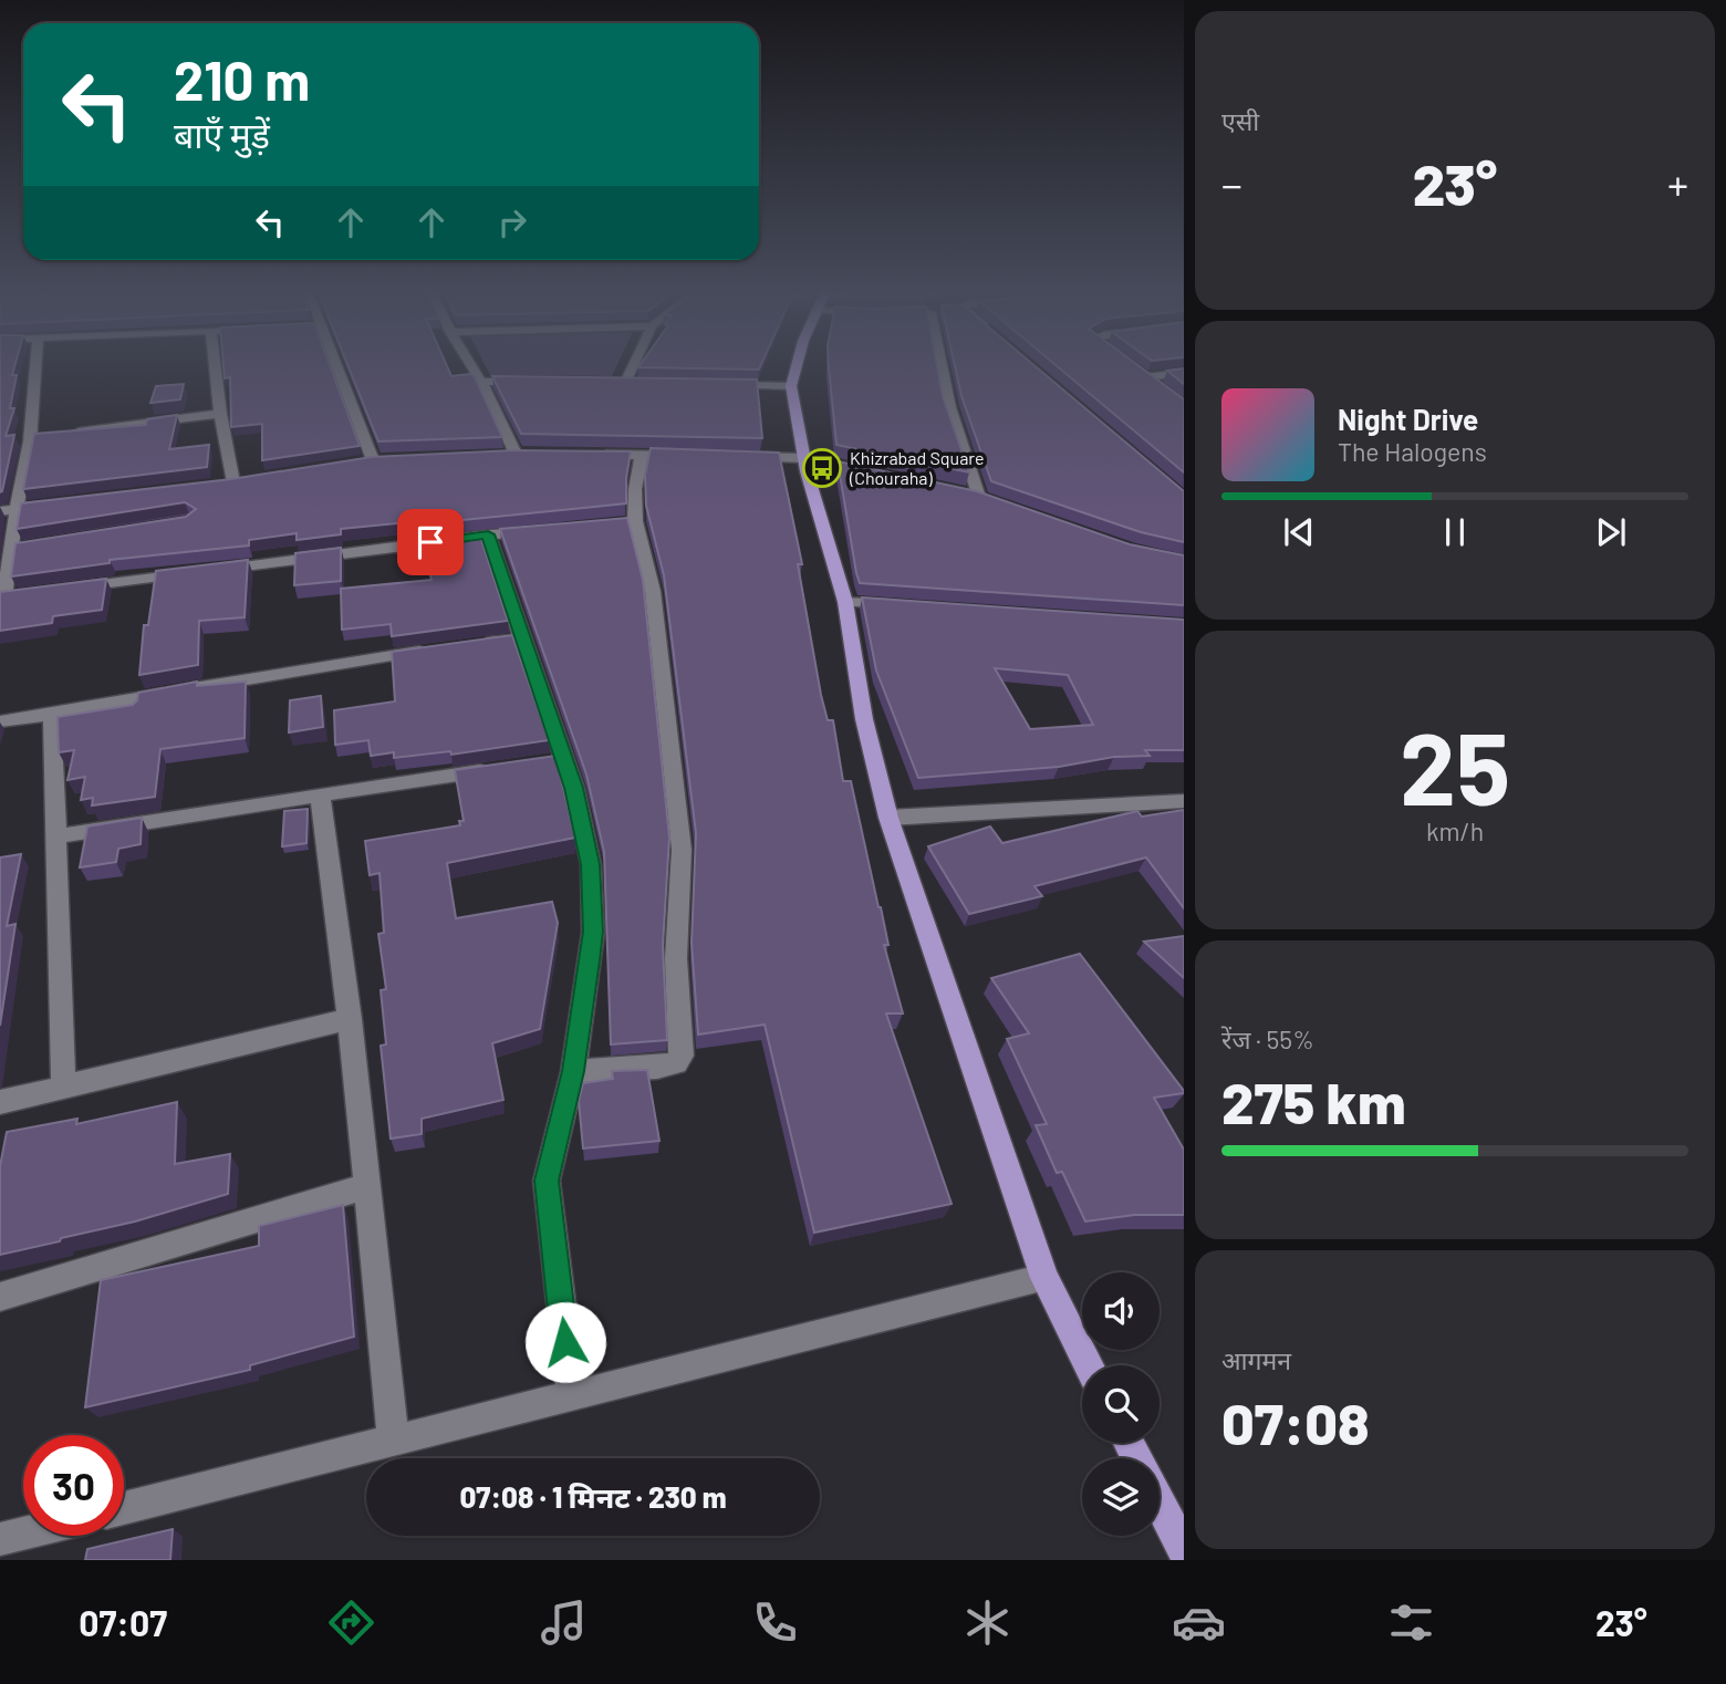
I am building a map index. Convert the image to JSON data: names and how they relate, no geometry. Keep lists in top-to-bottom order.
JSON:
{
  "places": {
    "bus stop": ["Khizrabad Square (Chouraha)"]
  },
  "page": {
    "tile": [
      "एसी",
      ["25", "km/h"],
      ["रेंज · 55%", "275 km"],
      ["आगमन", "07:08"]
    ],
    "turn": ["210 m", "बाएँ मुड़ें"],
    "heat": ["−", "23°", "+"],
    "song": ["Night Drive", "The Halogens"],
    "limit": "30",
    "trip": "07:08 · 1 मिनट · 230 m",
    "tabs": ["07:07", "23°"]
  }
}
